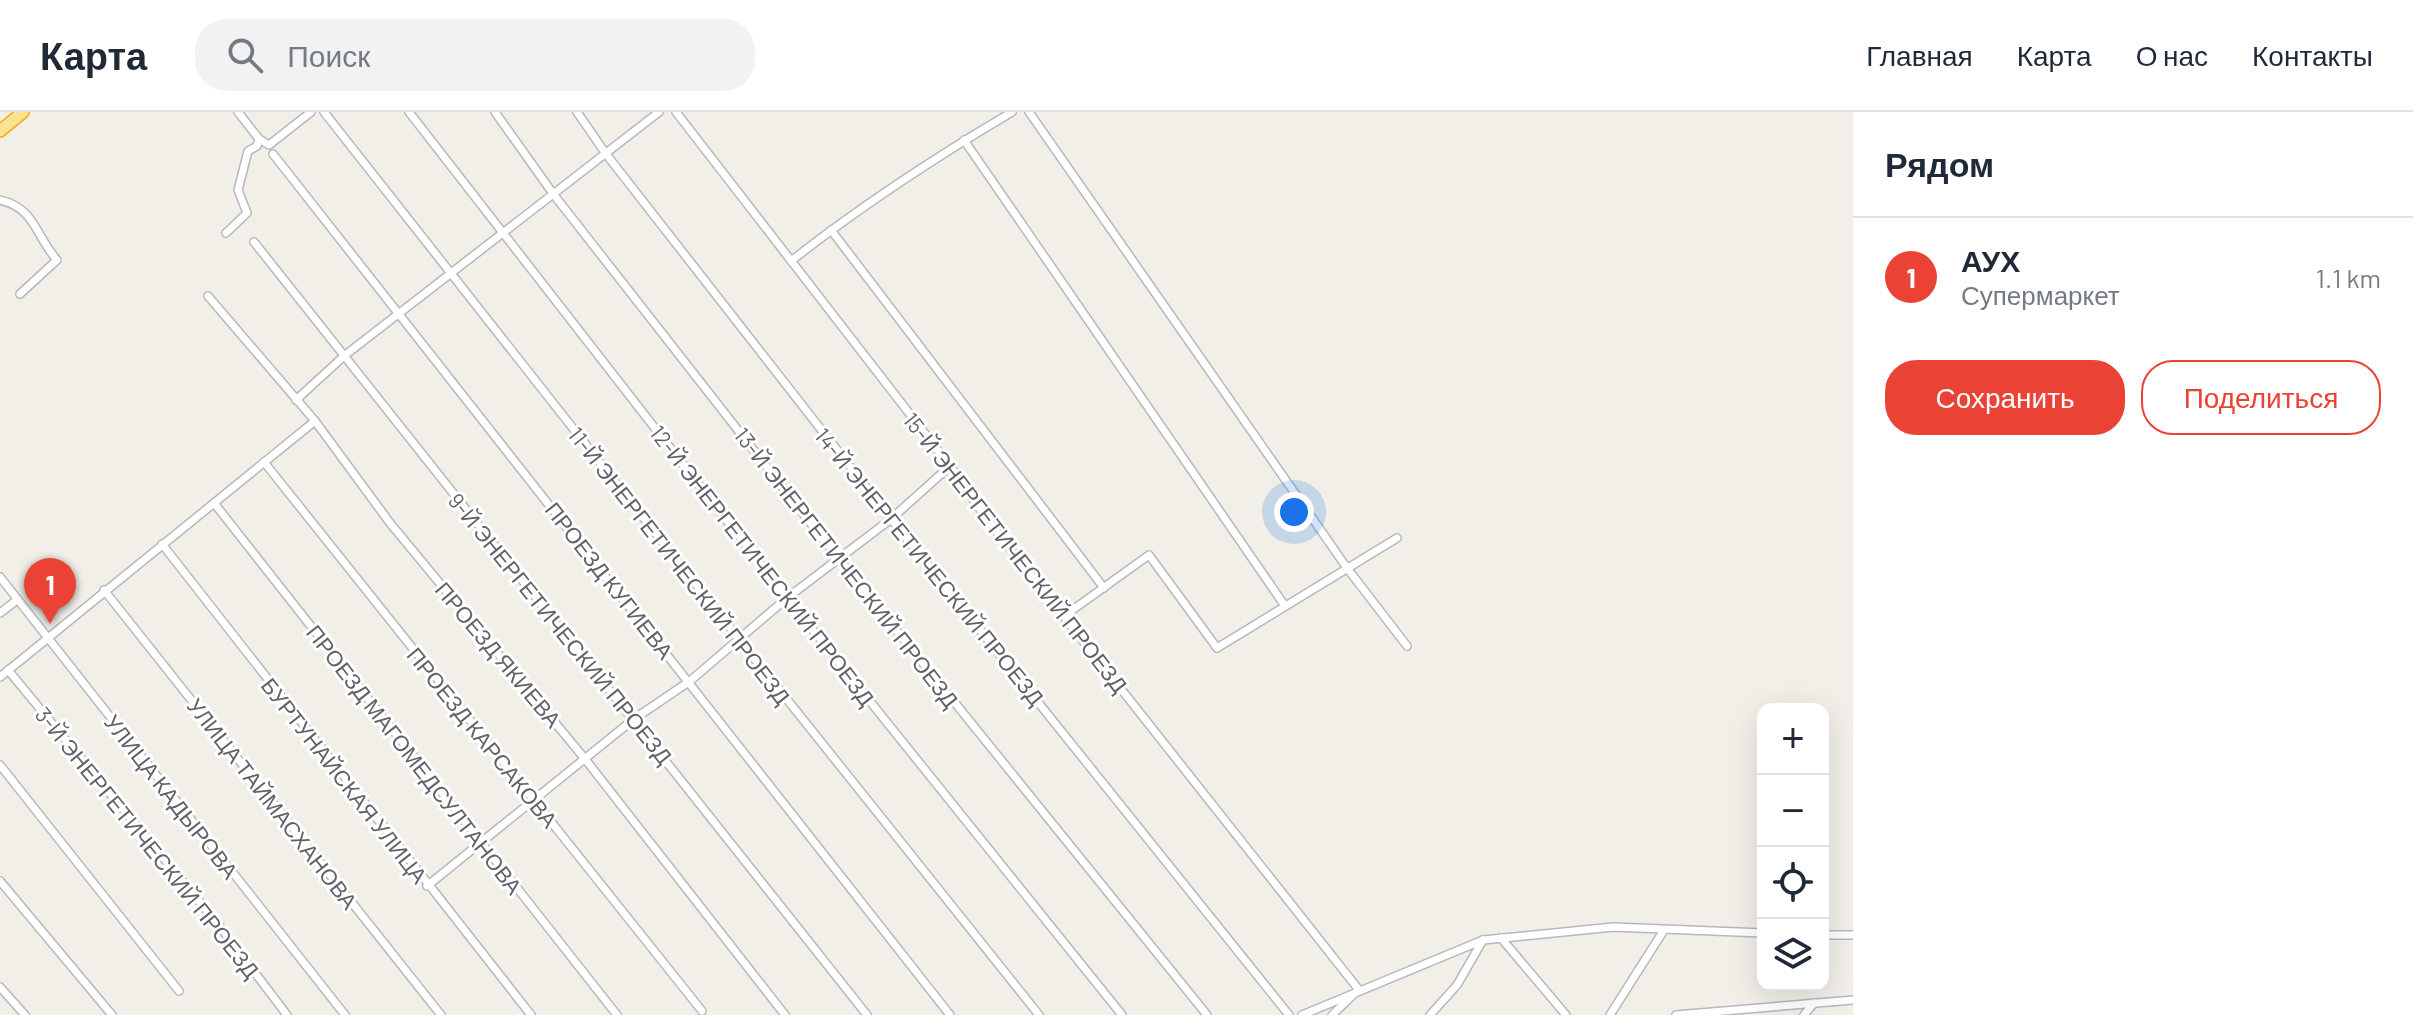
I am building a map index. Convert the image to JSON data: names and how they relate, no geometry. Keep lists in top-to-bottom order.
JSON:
{
  "streets": {
    "street": [
      "15-Й ЭНЕРГЕТИЧЕСКИЙ ПРОЕЗД",
      "11-Й ЭНЕРГЕТИЧЕСКИЙ ПРОЕЗД",
      "12-Й ЭНЕРГЕТИЧЕСКИЙ ПРОЕЗД",
      "14-Й ЭНЕРГЕТИЧЕСКИЙ ПРОЕЗД",
      "13-Й ЭНЕРГЕТИЧЕСКИЙ ПРОЕЗД",
      "ПРОЕЗД КУГИЕВА",
      "9-Й ЭНЕРГЕТИЧЕСКИЙ ПРОЕЗД",
      "ПРОЕЗД ЯКИЕВА",
      "ПРОЕЗД КАРСАКОВА",
      "ПРОЕЗД МАГОМЕДСУЛТАНОВА",
      "БУРТУНАЙСКАЯ УЛИЦА",
      "УЛИЦА КАДЫРОВА",
      "УЛИЦА ТАЙМАСХАНОВА",
      "3-Й ЭНЕРГЕТИЧЕСКИЙ ПРОЕЗД"
    ]
  },
  "page": {
    "header": "Карта",
    "search": "Поиск",
    "nav": [
      "Главная",
      "Карта",
      "О нас",
      "Контакты"
    ],
    "heading": "Рядом",
    "list": [
      {
        "mark": "1",
        "name": "АУХ",
        "note": "Супермаркет",
        "value": "1.1 km"
      }
    ],
    "buttons": ["Сохранить", "Поделиться"],
    "pins": "1",
    "map_buttons": ["+", "−"]
  }
}
